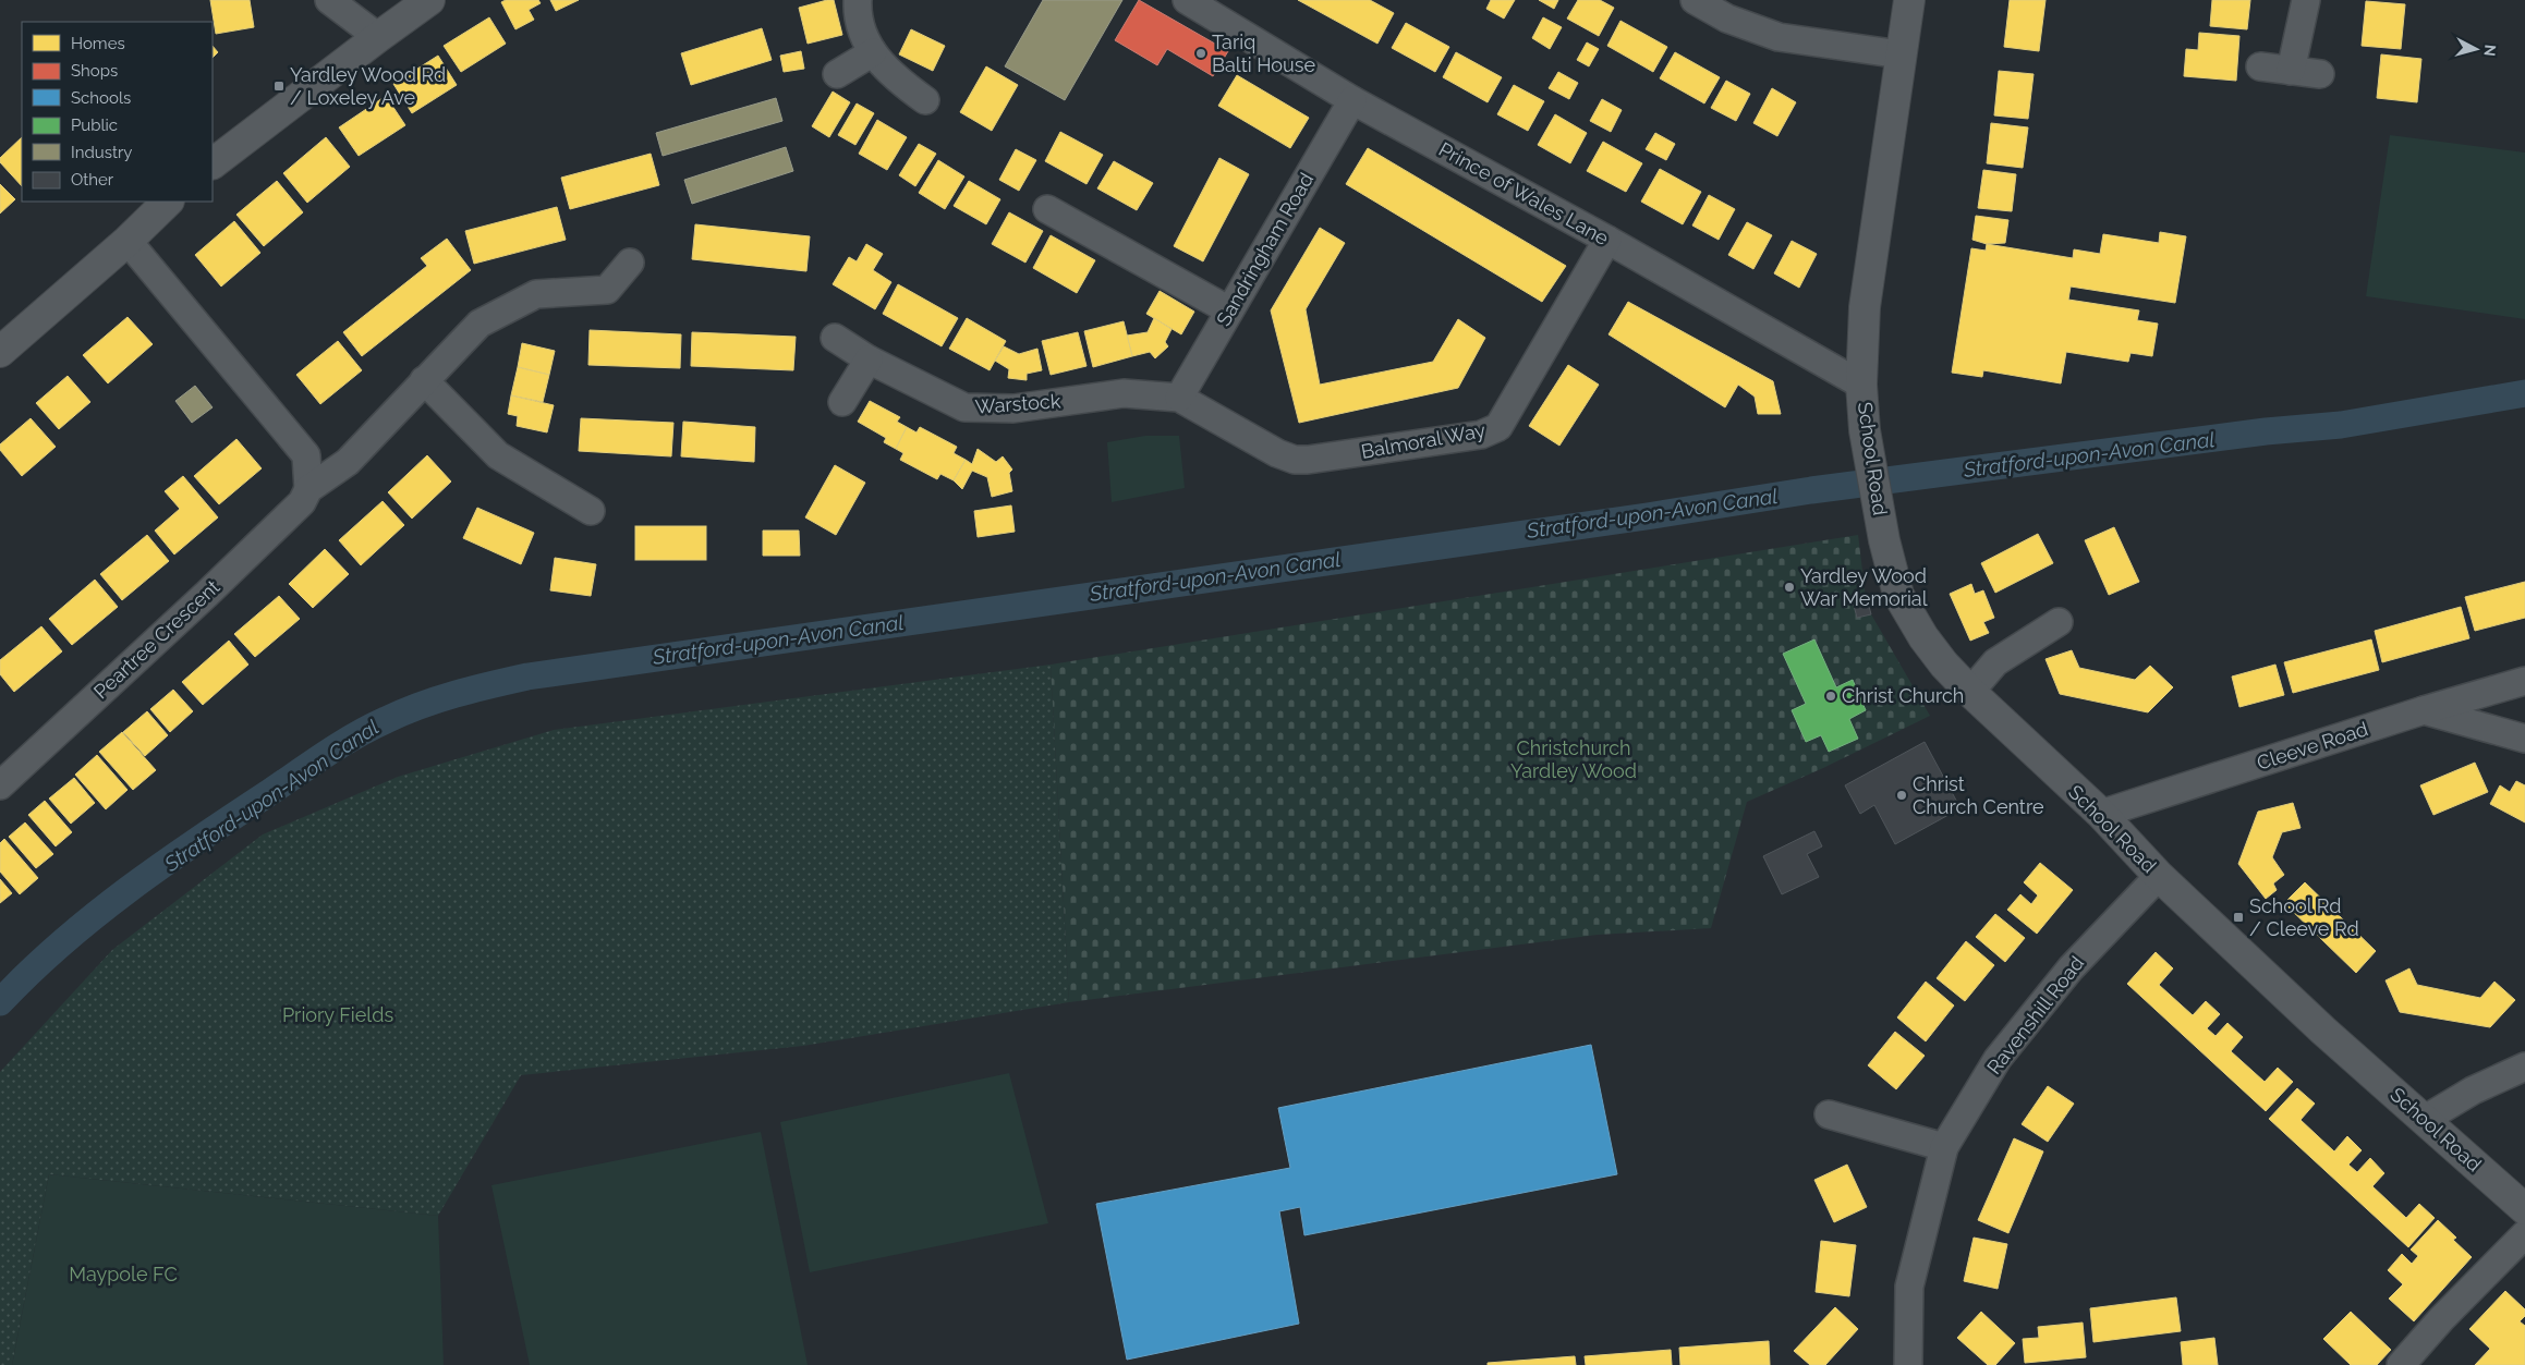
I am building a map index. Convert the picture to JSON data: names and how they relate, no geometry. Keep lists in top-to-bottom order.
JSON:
{
  "streets": {
    "street": [
      "Prince of Wales Lane",
      "Sandringham Road",
      "Warstock",
      "Balmoral Way",
      "School Road",
      "Peartree Crescent",
      "Cleeve Road",
      "Ravenshill Road"
    ]
  },
  "crossings": [
    ["Prince of Wales Lane", "Sandringham Road"],
    ["Prince of Wales Lane", "Balmoral Way"],
    ["Prince of Wales Lane", "School Road"],
    ["Sandringham Road", "Warstock"],
    ["Sandringham Road", "Balmoral Way"],
    ["Warstock", "Balmoral Way"],
    ["School Road", "Cleeve Road"],
    ["School Road", "Ravenshill Road"]
  ],
  "water": ["Stratford-upon-Avon Canal"],
  "parks": ["Christchurch Yardley Wood", "Priory Fields", "Maypole FC"],
  "places": {
    "other": [
      "Tariq Balti House",
      "Yardley Wood War Memorial",
      "Christ Church",
      "Christ Church Centre"
    ],
    "transit": ["Yardley Wood Rd / Loxeley Ave", "School Rd / Cleeve Rd"]
  },
  "legend": [
    "Homes",
    "Shops",
    "Schools",
    "Public",
    "Industry",
    "Other"
  ],
  "north": "right"
}
